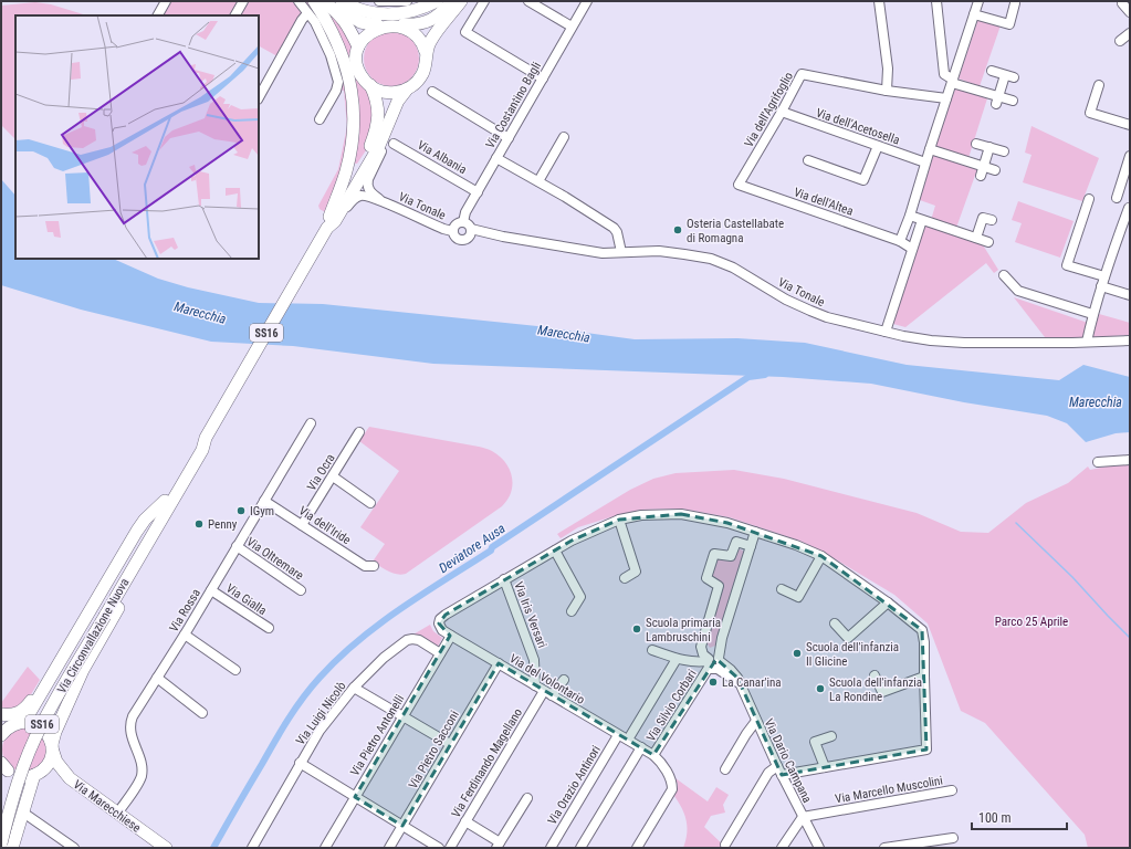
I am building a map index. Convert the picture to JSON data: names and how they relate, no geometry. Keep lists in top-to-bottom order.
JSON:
{
  "streets": {
    "main road": ["SS16", "Via Circonvallazione Nuova", "Via Marecchiese"],
    "street": [
      "Via Costantino Bagli",
      "Via dell'Agrifoglio",
      "Via dell'Acetosella",
      "Via Albania",
      "Via dell'Altea",
      "Via Tonale",
      "Via Ocra",
      "Via dell'Iride",
      "Via Oltremare",
      "Via Gialla",
      "Via Rossa",
      "Via Iris Versari",
      "Via del Volontario",
      "Via Silvio Corbari",
      "Via Luigi Nicolò",
      "Via Pietro Antonelli",
      "Via Pietro Sacconi",
      "Via Dario Campana",
      "Via Ferdinando Magellano",
      "Via Orazio Antinori",
      "Via Marcello Muscolini"
    ]
  },
  "crossings": [
    ["Via Costantino Bagli", "Via Albania"],
    ["Via Costantino Bagli", "Via Tonale"],
    ["Via dell'Agrifoglio", "Via dell'Acetosella"],
    ["Via dell'Agrifoglio", "Via dell'Altea"],
    ["Via Tonale", "Via Circonvallazione Nuova"],
    ["SS16", "Via Circonvallazione Nuova"],
    ["Via Ocra", "Via dell'Iride"],
    ["Via dell'Iride", "Via Rossa"],
    ["Via Oltremare", "Via Rossa"],
    ["Via Gialla", "Via Rossa"],
    ["Via Rossa", "Via Marecchiese"],
    ["Via Iris Versari", "Via del Volontario"],
    ["Via del Volontario", "Via Silvio Corbari"],
    ["Via del Volontario", "Via Pietro Antonelli"],
    ["Via del Volontario", "Via Pietro Sacconi"],
    ["Via del Volontario", "Via Ferdinando Magellano"],
    ["Via del Volontario", "Via Orazio Antinori"],
    ["Via Silvio Corbari", "Via Dario Campana"],
    ["Via Luigi Nicolò", "Via Pietro Antonelli"],
    ["Via Dario Campana", "Via Marcello Muscolini"]
  ],
  "water": ["Marecchia", "Deviatore Ausa"],
  "parks": ["Parco 25 Aprile"],
  "places": [
    "Osteria Castellabate di Romagna",
    "IGym",
    "Penny",
    "Scuola primaria Lambruschini",
    "Scuola dell'infanzia Il Glicine",
    "La Canar'ina",
    "Scuola dell'infanzia La Rondine"
  ],
  "scale_bar": "100 m"
}
